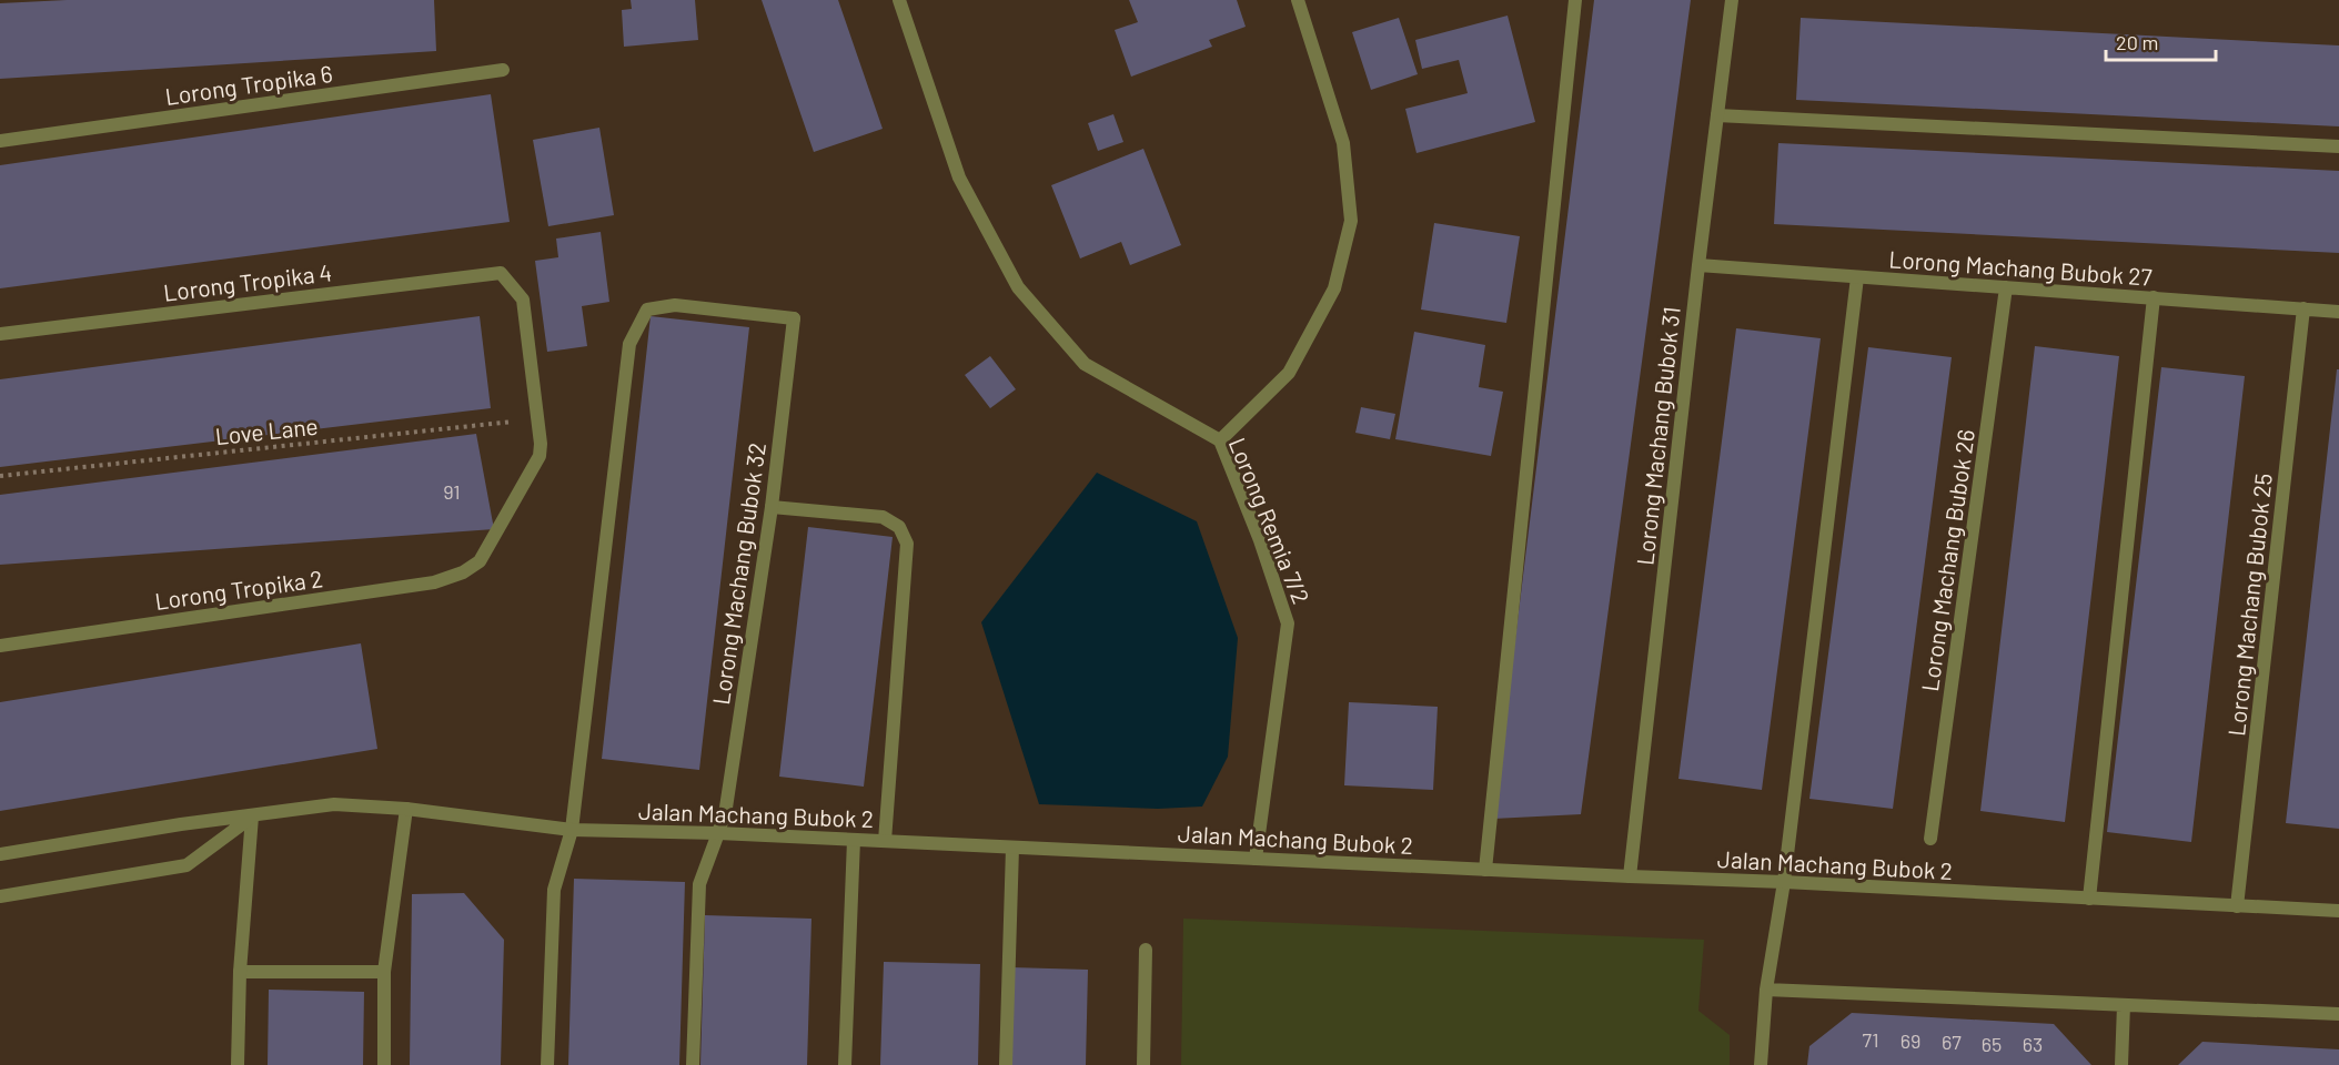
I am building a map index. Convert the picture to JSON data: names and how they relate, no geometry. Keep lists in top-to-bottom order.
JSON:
{
  "streets": {
    "street": [
      "Lorong Tropika 6",
      "Lorong Machang Bubok 27",
      "Lorong Tropika 4",
      "Lorong Machang Bubok 31",
      "Lorong Remia 7/2",
      "Lorong Machang Bubok 26",
      "Lorong Machang Bubok 32",
      "Lorong Tropika 2",
      "Lorong Machang Bubok 25",
      "Jalan Machang Bubok 2"
    ],
    "path": ["Love Lane"]
  },
  "crossings": [
    ["Lorong Machang Bubok 27", "Lorong Machang Bubok 31"],
    ["Lorong Machang Bubok 27", "Lorong Machang Bubok 26"],
    ["Lorong Machang Bubok 27", "Lorong Machang Bubok 25"],
    ["Lorong Tropika 4", "Love Lane"],
    ["Lorong Tropika 4", "Lorong Tropika 2"],
    ["Love Lane", "Lorong Tropika 2"],
    ["Lorong Machang Bubok 31", "Jalan Machang Bubok 2"],
    ["Lorong Remia 7/2", "Jalan Machang Bubok 2"],
    ["Lorong Machang Bubok 32", "Jalan Machang Bubok 2"],
    ["Lorong Machang Bubok 25", "Jalan Machang Bubok 2"]
  ],
  "house_numbers": [
    "91",
    "71",
    "69",
    "67",
    "65",
    "63"
  ],
  "scale_bar": "20 m"
}
